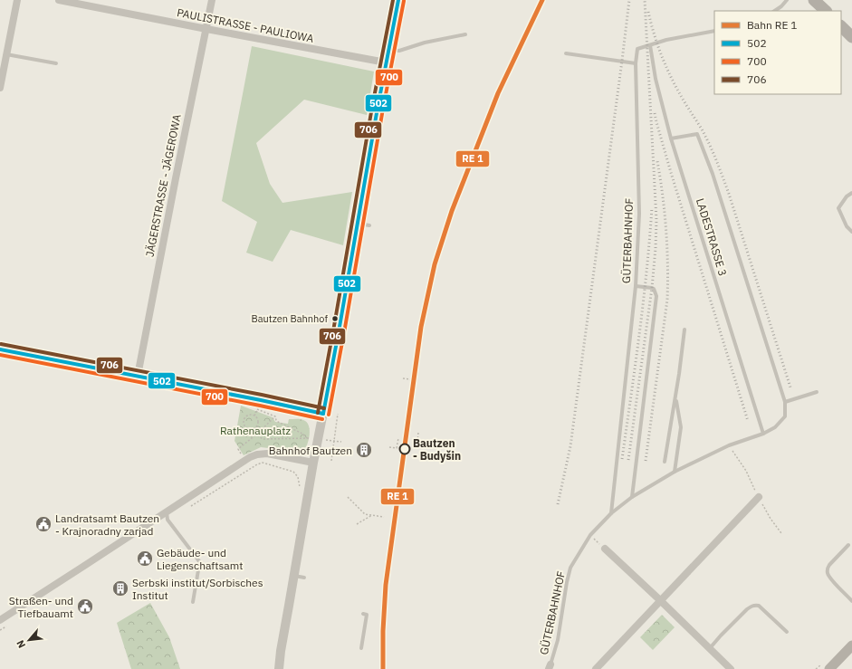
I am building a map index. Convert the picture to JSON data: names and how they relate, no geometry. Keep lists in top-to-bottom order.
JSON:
{
  "streets": {
    "street": ["PAULISTRASSE - PAULIOWA", "JÄGERSTRASSE - JÄGEROWA"],
    "lane": ["LADESTRASSE 3", "GÜTERBAHNHOF"]
  },
  "crossings": [
    ["PAULISTRASSE - PAULIOWA", "JÄGERSTRASSE - JÄGEROWA"],
    ["LADESTRASSE 3", "GÜTERBAHNHOF"]
  ],
  "parks": ["Rathenauplatz"],
  "places": {
    "other": ["Bautzen Bahnhof", "Bautzen - Budyšin"],
    "building": ["Bahnhof Bautzen", "Serbski institut/Sorbisches Institut"],
    "public building": ["Landratsamt Bautzen - Krajnoradny zarjad", "Gebäude- und Liegenschaftsamt", "Straßen- und Tiefbauamt"]
  },
  "lines": ["transit line 502", "transit line 706", "transit line 700"],
  "legend": [
    "Bahn RE 1",
    "502",
    "700",
    "706"
  ],
  "north": "bottom left"
}
